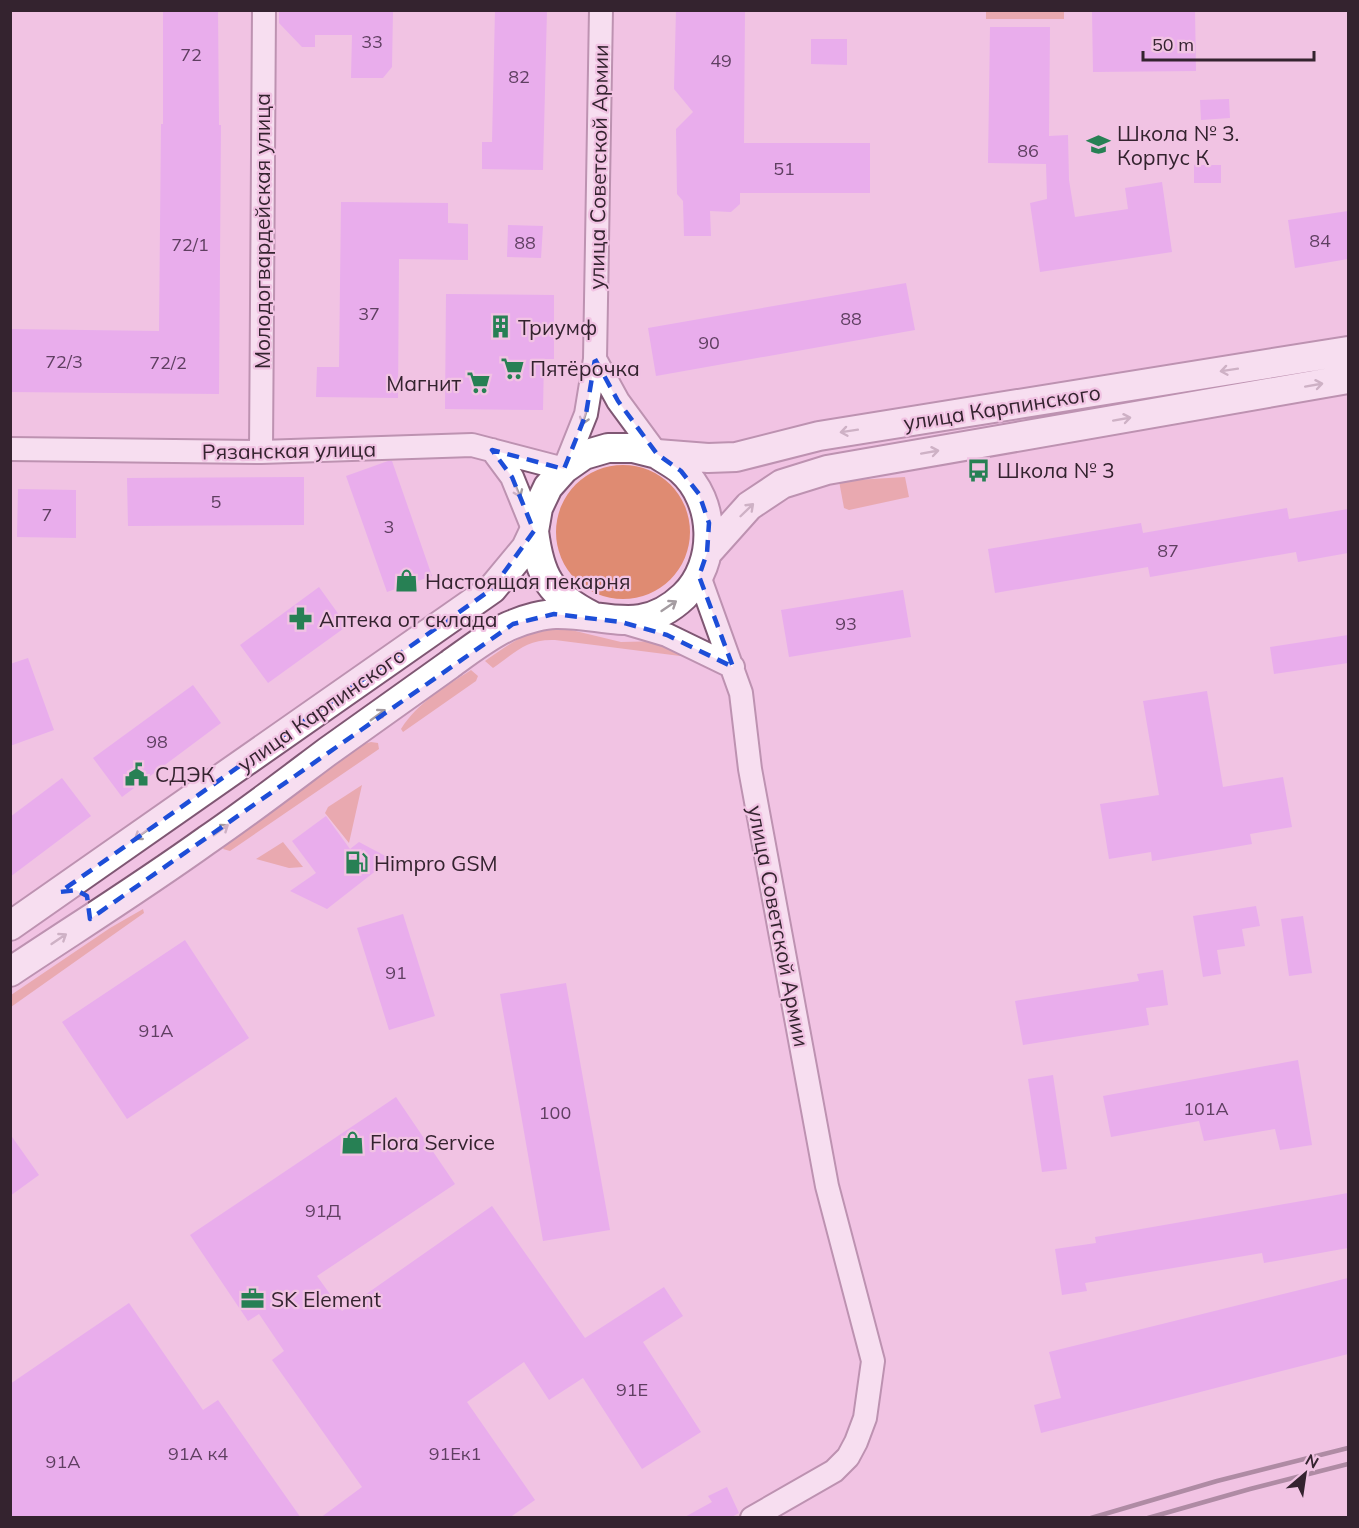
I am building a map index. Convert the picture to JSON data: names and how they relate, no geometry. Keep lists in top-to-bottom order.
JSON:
{
  "streets": {
    "main road": ["улица Карпинского"],
    "street": ["улица Советской Армии", "Молодогвардейская улица", "Рязанская улица"]
  },
  "crossings": [
    ["улица Советской Армии", "улица Карпинского"],
    ["улица Советской Армии", "Рязанская улица"],
    ["Молодогвардейская улица", "Рязанская улица"],
    ["улица Карпинского", "Рязанская улица"]
  ],
  "places": {
    "school or university": ["Школа № 3. Корпус К"],
    "building": ["Триумф"],
    "supermarket": ["Пятёрочка", "Магнит"],
    "bus stop": ["Школа № 3"],
    "shop": ["Настоящая пекарня", "Flora Service"],
    "pharmacy": ["Аптека от склада"],
    "public building": ["СДЭК"],
    "fuel station": ["Himpro GSM"],
    "office": ["SK Element"]
  },
  "house_numbers": [
    "33",
    "72",
    "49",
    "82",
    "86",
    "51",
    "84",
    "88",
    "72/1",
    "37",
    "88",
    "90",
    "72/3",
    "72/2",
    "5",
    "7",
    "3",
    "87",
    "93",
    "98",
    "91",
    "91А",
    "101А",
    "100",
    "91Д",
    "91Е",
    "91А к4",
    "91Ек1",
    "91А"
  ],
  "scale_bar": "50 m",
  "north": "top right"
}
